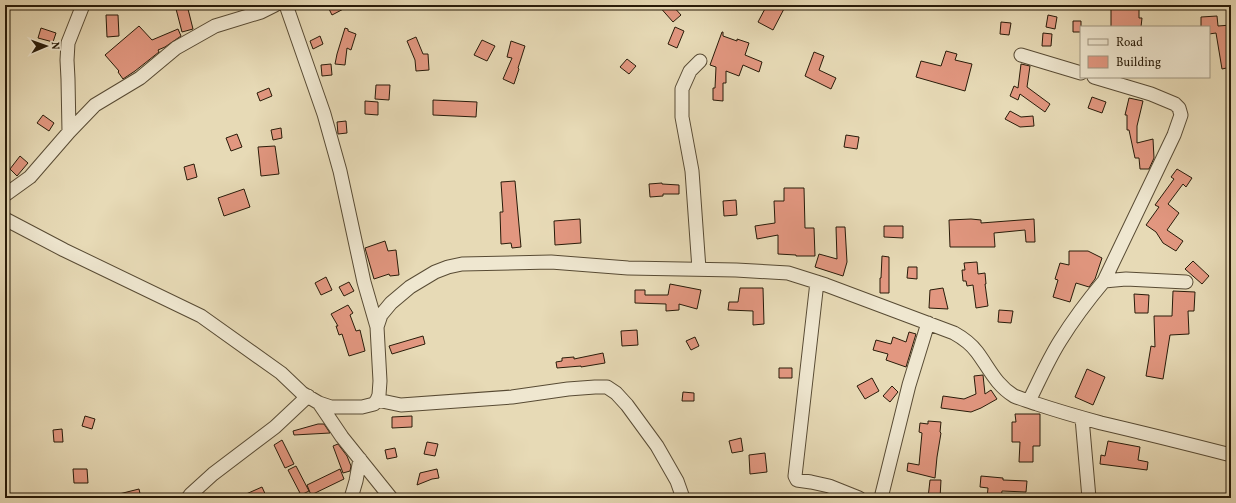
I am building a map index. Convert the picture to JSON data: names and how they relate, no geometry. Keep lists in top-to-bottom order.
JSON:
{
  "legend": ["Road", "Building"],
  "north": "right"
}
